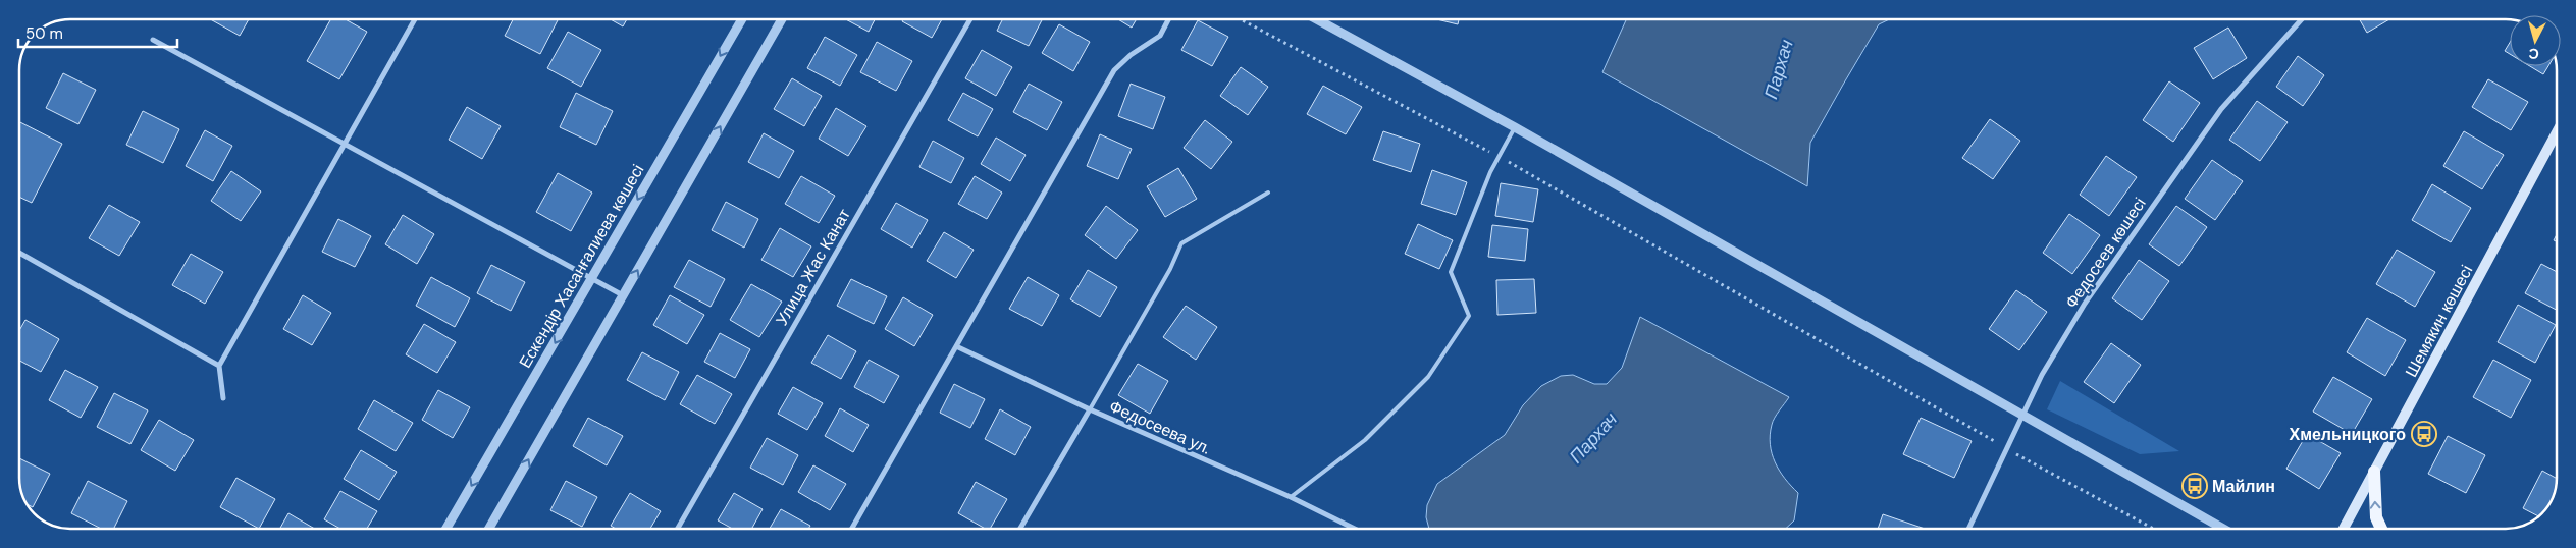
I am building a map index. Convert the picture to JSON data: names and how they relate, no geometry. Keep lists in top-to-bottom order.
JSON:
{
  "streets": {
    "main road": ["Шемякин көшесі"],
    "street": [
      "Федосеев көшесі",
      "Ескендір Хасанғалиева көшесі",
      "Улица Жас Канат",
      "Федосеева ул."
    ]
  },
  "water": ["Пархач"],
  "places": {
    "bus stop": ["Хмельницкого", "Майлин"]
  },
  "scale_bar": "50 m",
  "north": "bottom"
}
